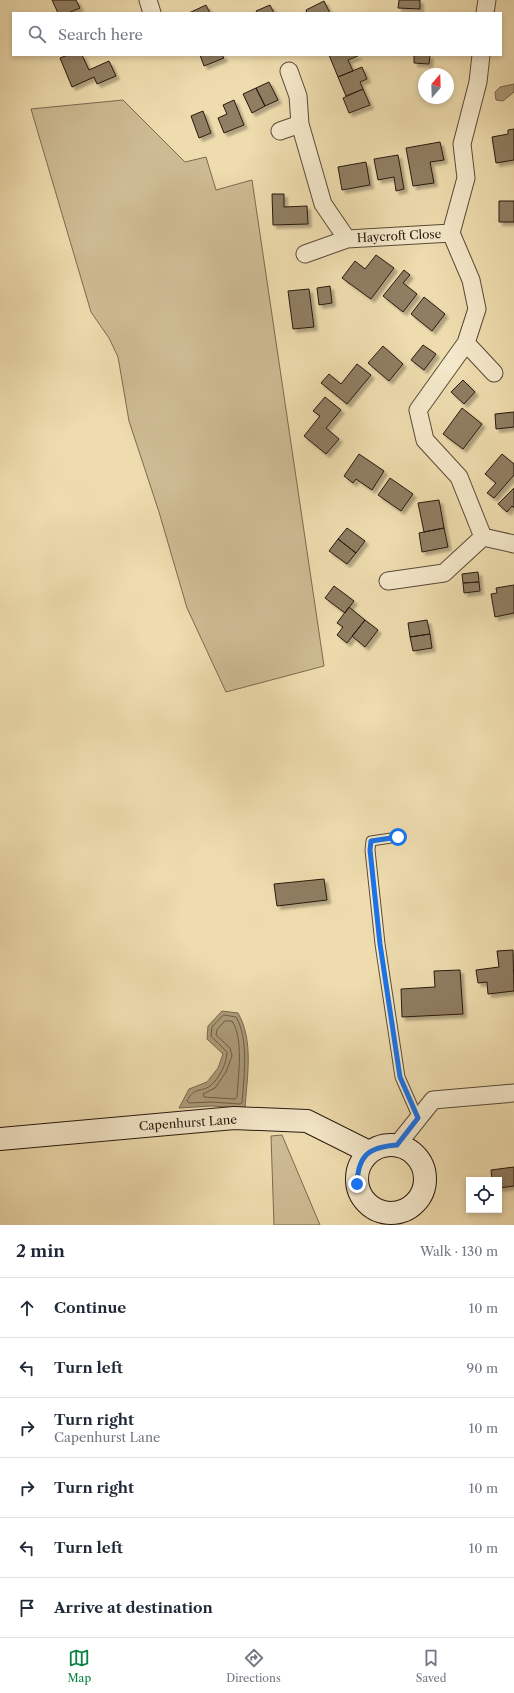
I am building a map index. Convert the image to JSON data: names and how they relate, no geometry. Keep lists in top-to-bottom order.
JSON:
{
  "streets": {
    "street": ["Haycroft Close", "Capenhurst Lane"]
  },
  "north": "top",
  "page": {
    "search": "Search here",
    "heading": ["2 min", "Walk · 130 m"],
    "list": [
      ["Continue", "10 m"],
      ["Turn left", "90 m"],
      ["Turn right", "Capenhurst Lane", "10 m"],
      ["Turn right", "10 m"],
      ["Turn left", "10 m"],
      "Arrive at destination"
    ],
    "nav": ["Map", "Directions", "Saved"]
  }
}
